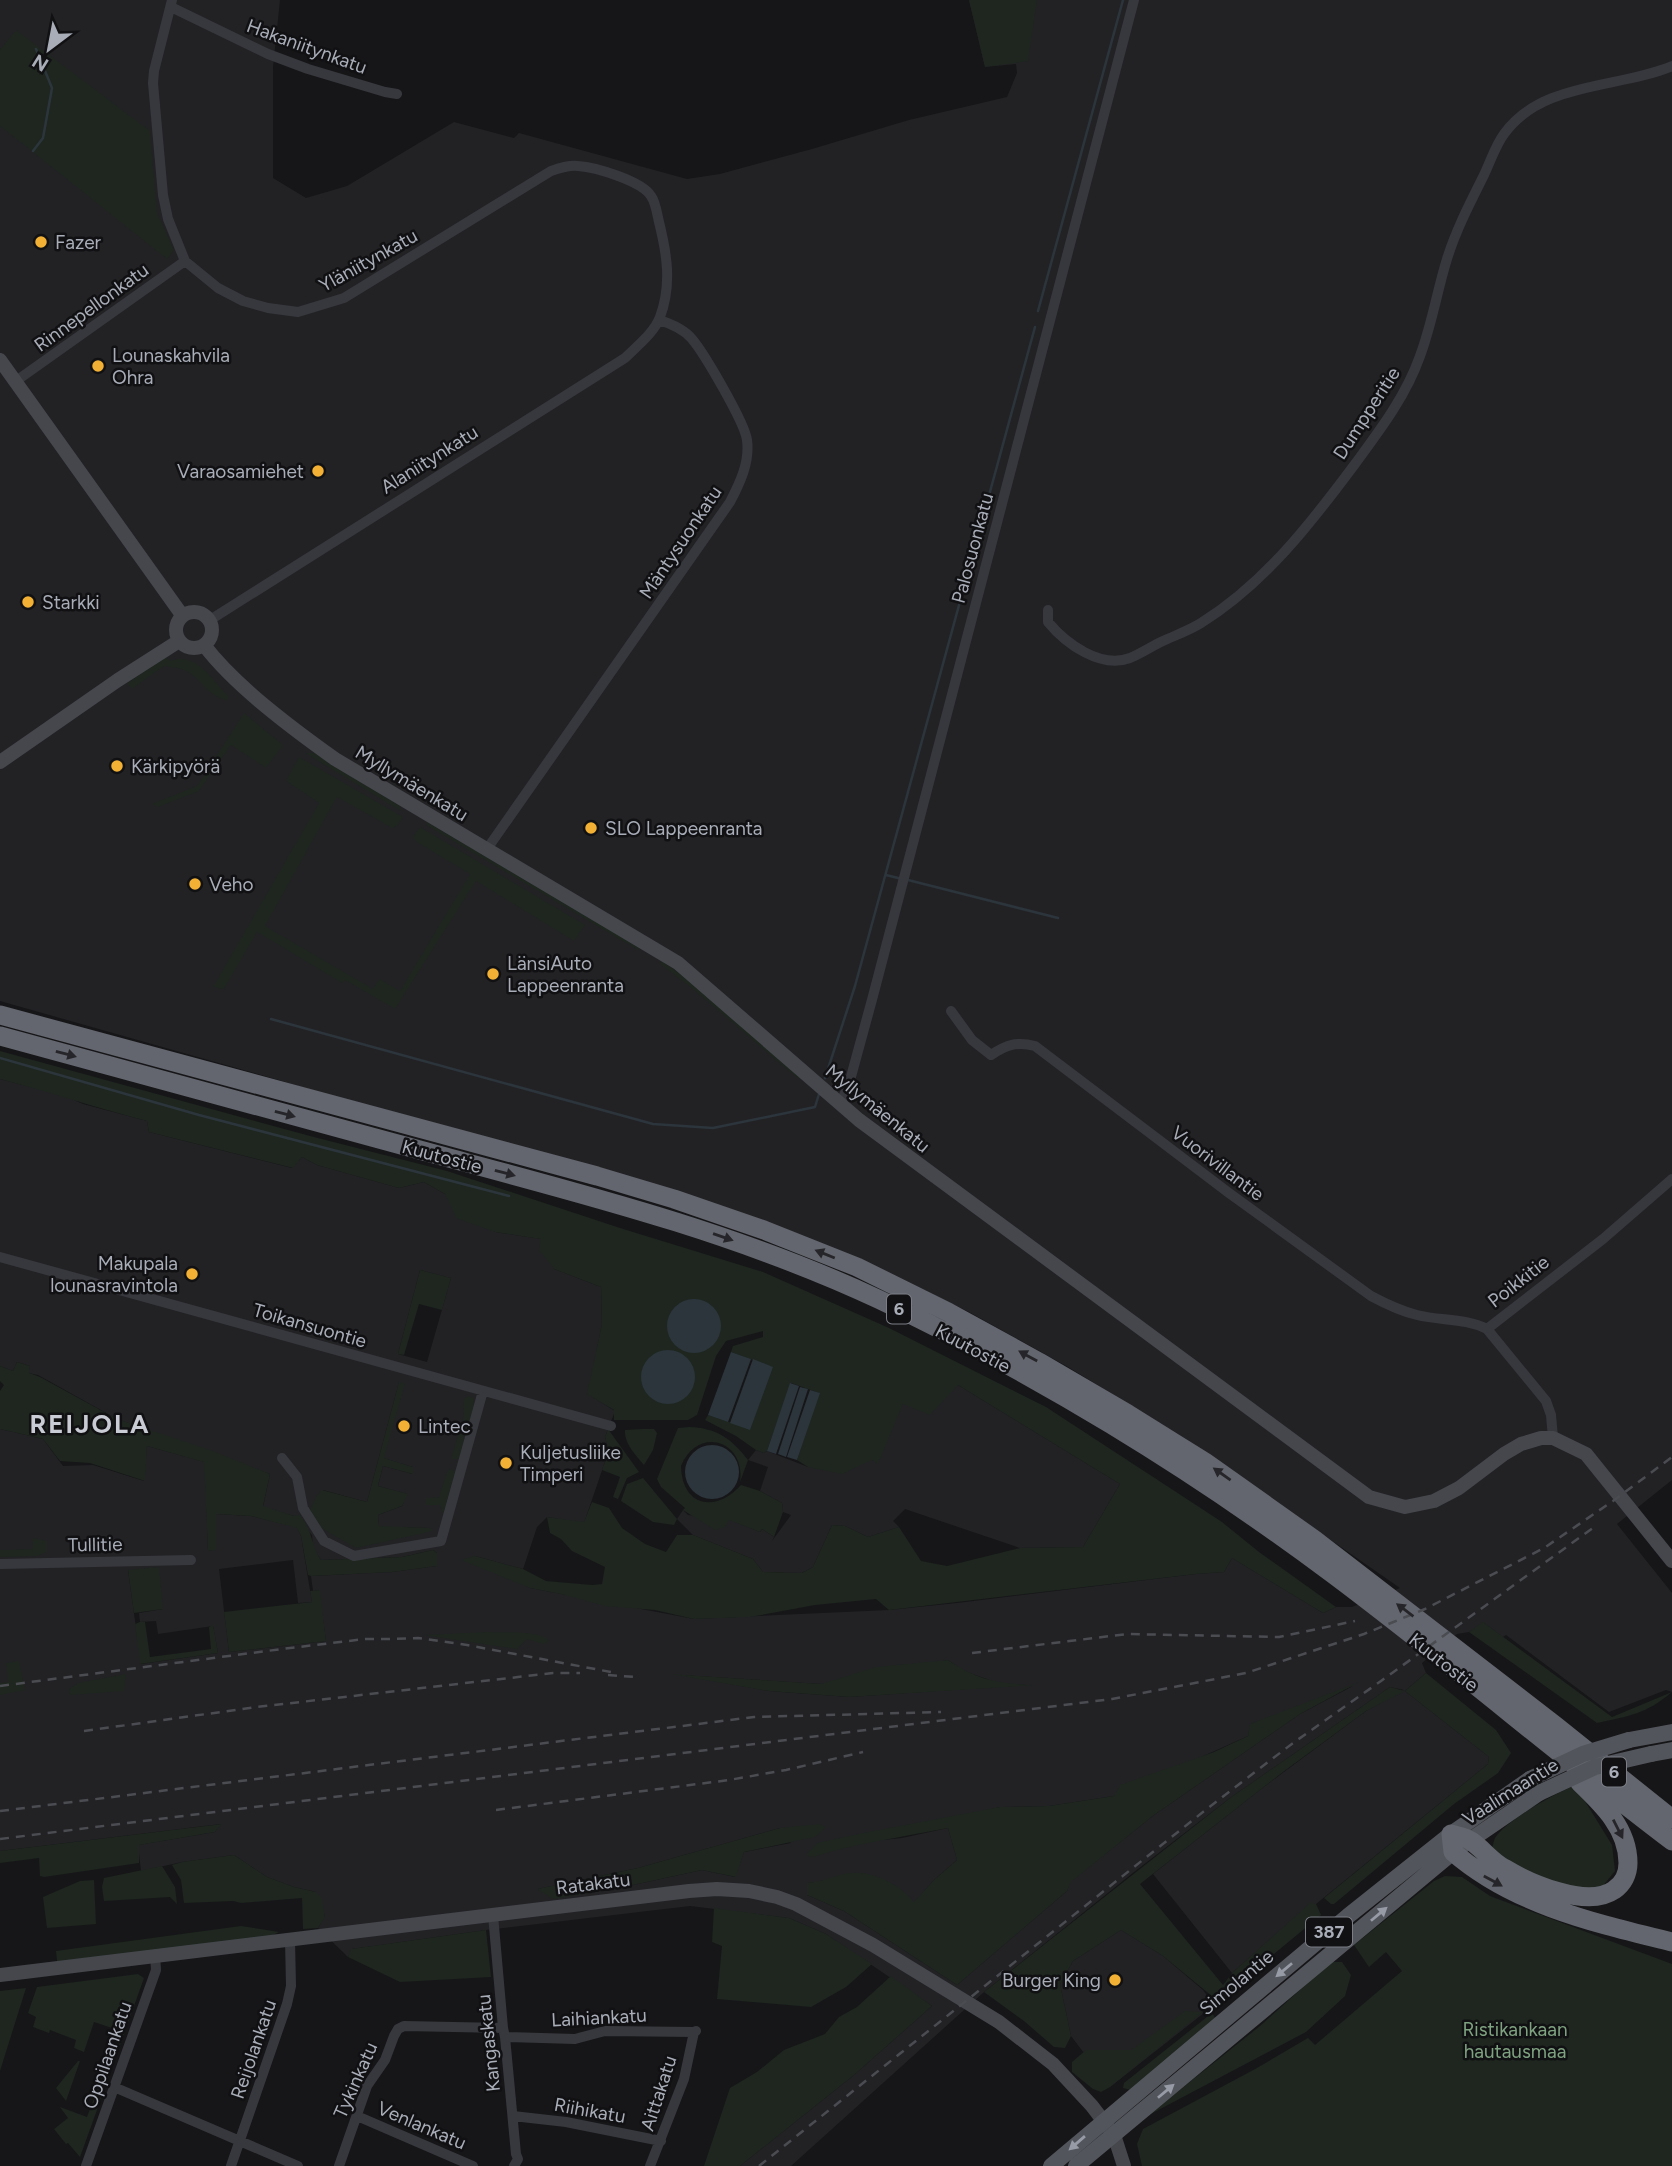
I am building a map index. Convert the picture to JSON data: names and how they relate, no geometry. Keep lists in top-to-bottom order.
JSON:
{
  "streets": {
    "highway": ["Kuutostie", "6"],
    "main road": [
      "Myllymäenkatu",
      "Vaalimaantie",
      "Ratakatu",
      "387",
      "Simolantie"
    ],
    "street": [
      "Hakaniitynkatu",
      "Yläniitynkatu",
      "Rinnepellonkatu",
      "Dumpperitie",
      "Alaniitynkatu",
      "Mäntysuonkatu",
      "Palosuonkatu",
      "Vuorivillantie",
      "Poikkitie",
      "Toikansuontie",
      "Tullitie",
      "Laihiankatu",
      "Kangaskatu",
      "Reijolankatu",
      "Oppilaankatu",
      "Tykinkatu",
      "Aittakatu",
      "Riihikatu",
      "Venlankatu"
    ]
  },
  "crossings": [
    ["Hakaniitynkatu", "Yläniitynkatu"],
    ["Yläniitynkatu", "Rinnepellonkatu"],
    ["Yläniitynkatu", "Alaniitynkatu"],
    ["Yläniitynkatu", "Mäntysuonkatu"],
    ["Alaniitynkatu", "Mäntysuonkatu"],
    ["Alaniitynkatu", "Myllymäenkatu"],
    ["Mäntysuonkatu", "Myllymäenkatu"],
    ["Palosuonkatu", "Myllymäenkatu"],
    ["Myllymäenkatu", "Poikkitie"],
    ["Vuorivillantie", "Poikkitie"],
    ["Vaalimaantie", "Simolantie"],
    ["Ratakatu", "Simolantie"],
    ["Ratakatu", "Kangaskatu"],
    ["Ratakatu", "Reijolankatu"],
    ["Ratakatu", "Oppilaankatu"],
    ["Laihiankatu", "Kangaskatu"],
    ["Laihiankatu", "Tykinkatu"],
    ["Laihiankatu", "Aittakatu"],
    ["Kangaskatu", "Tykinkatu"],
    ["Kangaskatu", "Riihikatu"],
    ["Tykinkatu", "Venlankatu"],
    ["Aittakatu", "Riihikatu"]
  ],
  "districts": ["REIJOLA"],
  "parks": ["Ristikankaan hautausmaa"],
  "places": [
    "Fazer",
    "Lounaskahvila Ohra",
    "Varaosamiehet",
    "Starkki",
    "Kärkipyörä",
    "SLO Lappeenranta",
    "Veho",
    "LänsiAuto Lappeenranta",
    "Makupala lounasravintola",
    "Lintec",
    "Kuljetusliike Timperi",
    "Burger King"
  ],
  "north": "bottom left"
}
